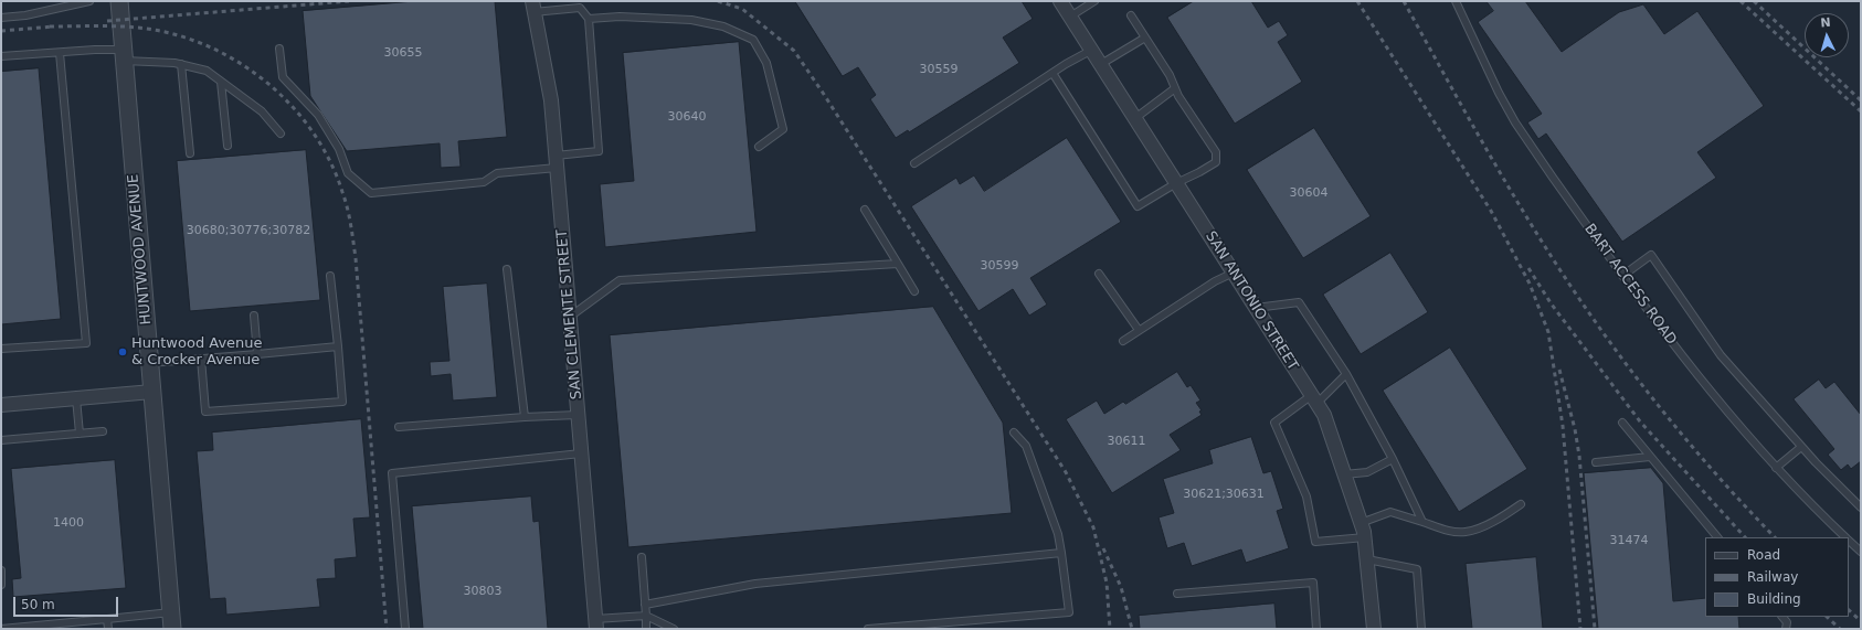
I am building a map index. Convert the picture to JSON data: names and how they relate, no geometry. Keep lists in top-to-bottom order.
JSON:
{
  "streets": {
    "street": ["HUNTWOOD AVENUE", "SAN ANTONIO STREET", "SAN CLEMENTE STREET"],
    "lane": ["BART ACCESS ROAD"]
  },
  "places": ["Huntwood Avenue & Crocker Avenue"],
  "house_numbers": [
    "30655",
    "30559",
    "30640",
    "30604",
    "30680;30776;30782",
    "30599",
    "30611",
    "30621;30631",
    "1400",
    "31474",
    "30803"
  ],
  "legend": ["Road", "Railway", "Building"],
  "scale_bar": "50 m",
  "north": "top"
}
